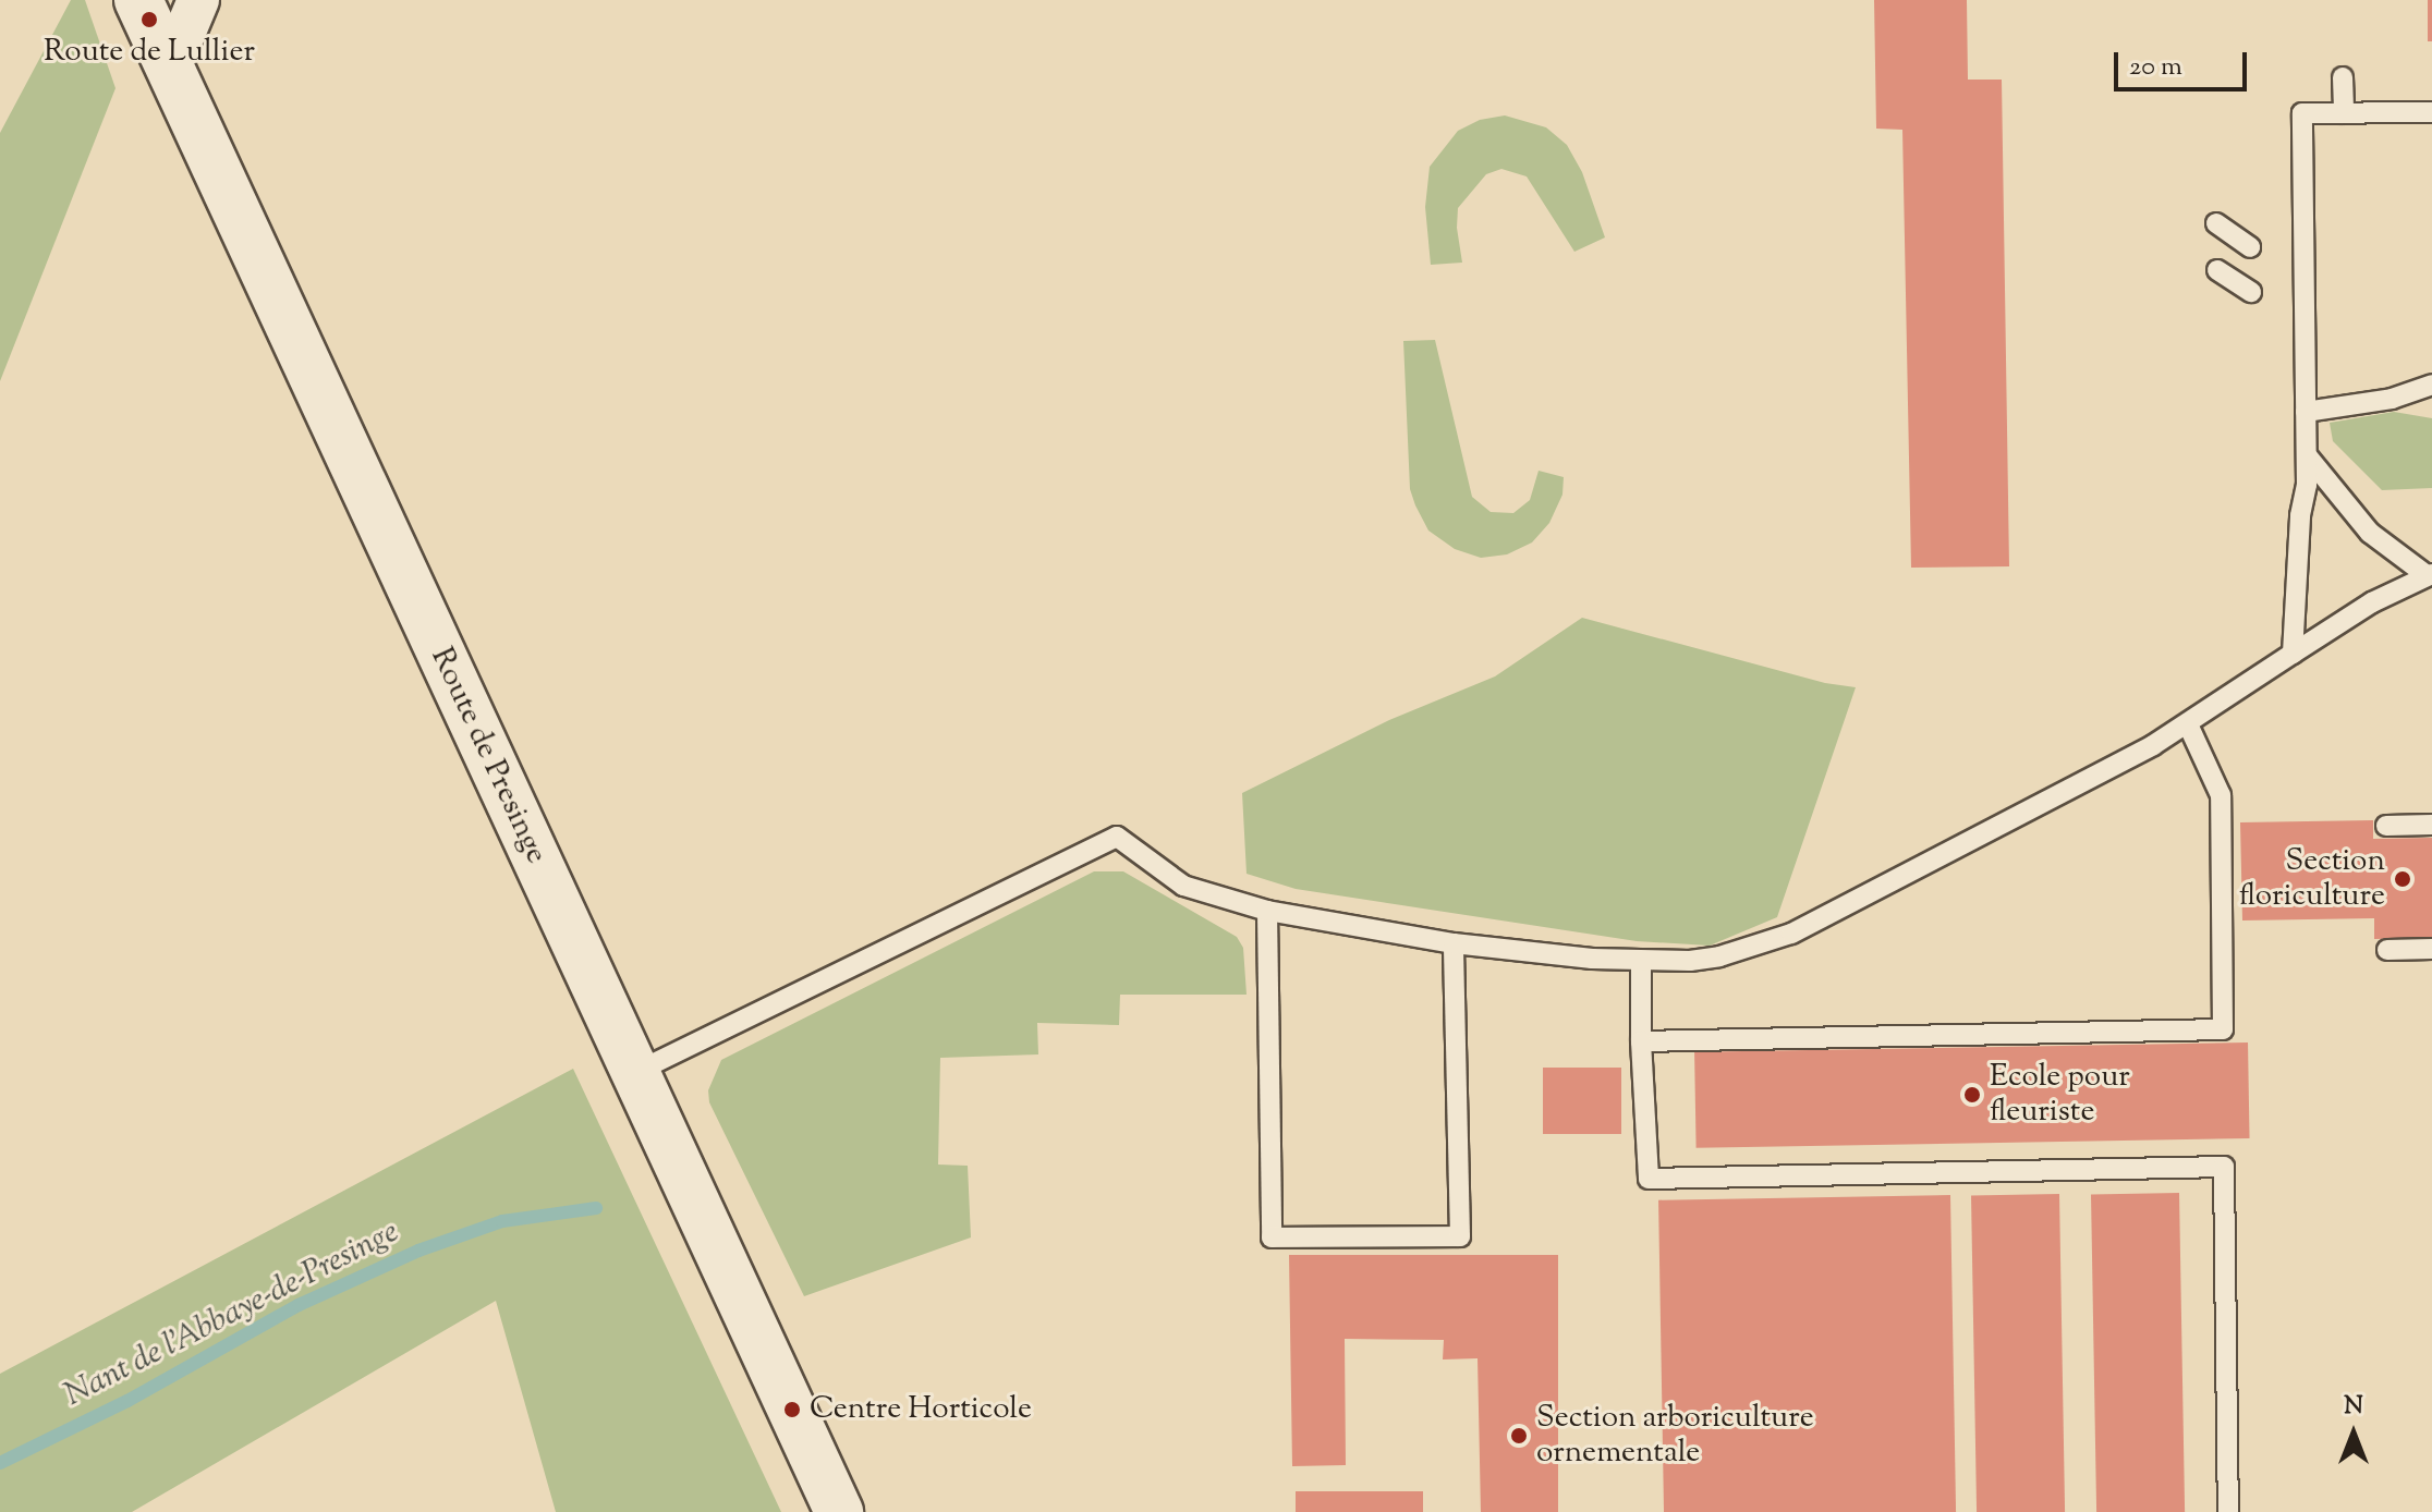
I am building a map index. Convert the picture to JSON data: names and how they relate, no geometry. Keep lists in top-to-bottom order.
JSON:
{
  "streets": {
    "street": ["Route de Presinge"]
  },
  "water": ["Nant de l'Abbaye-de-Presinge"],
  "places": [
    "Route de Lullier",
    "Section floriculture",
    "Ecole pour fleuriste",
    "Centre Horticole",
    "Section arboriculture ornementale"
  ],
  "scale_bar": "20 m",
  "north": "top"
}
